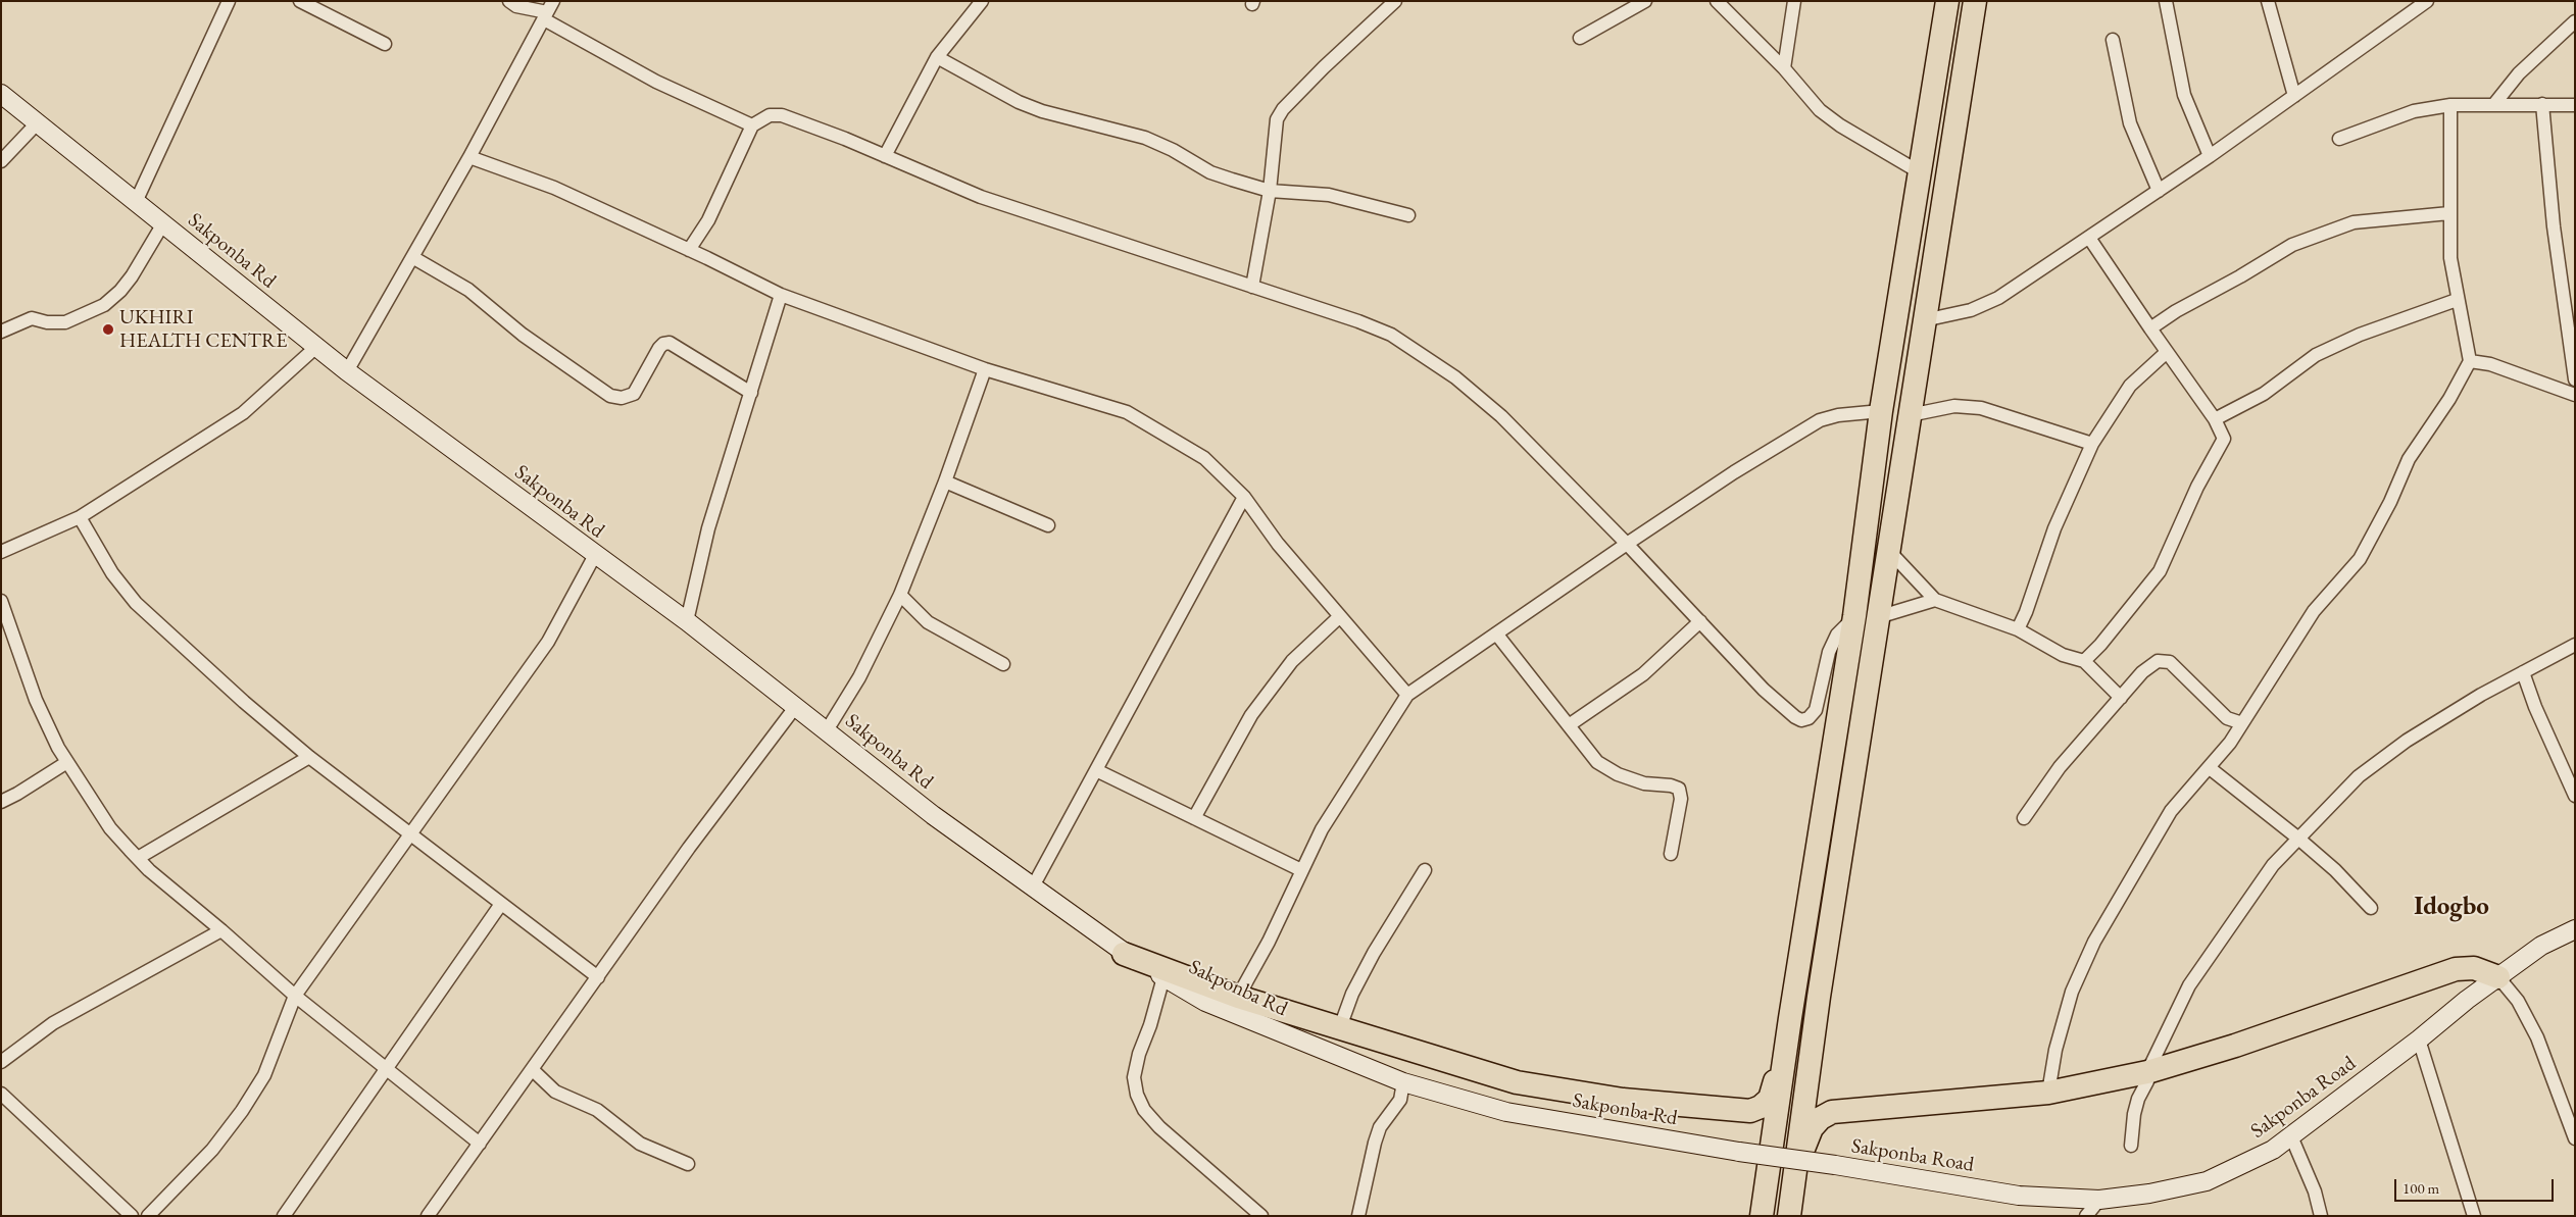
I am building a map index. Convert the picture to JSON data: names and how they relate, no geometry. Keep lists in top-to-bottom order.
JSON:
{
  "streets": {
    "main road": ["Sakponba Rd", "Sakponba Road"]
  },
  "crossings": [
    ["Sakponba Rd", "Sakponba Road"]
  ],
  "districts": ["Idogbo"],
  "places": ["UKHIRI HEALTH CENTRE"],
  "scale_bar": "100 m"
}
